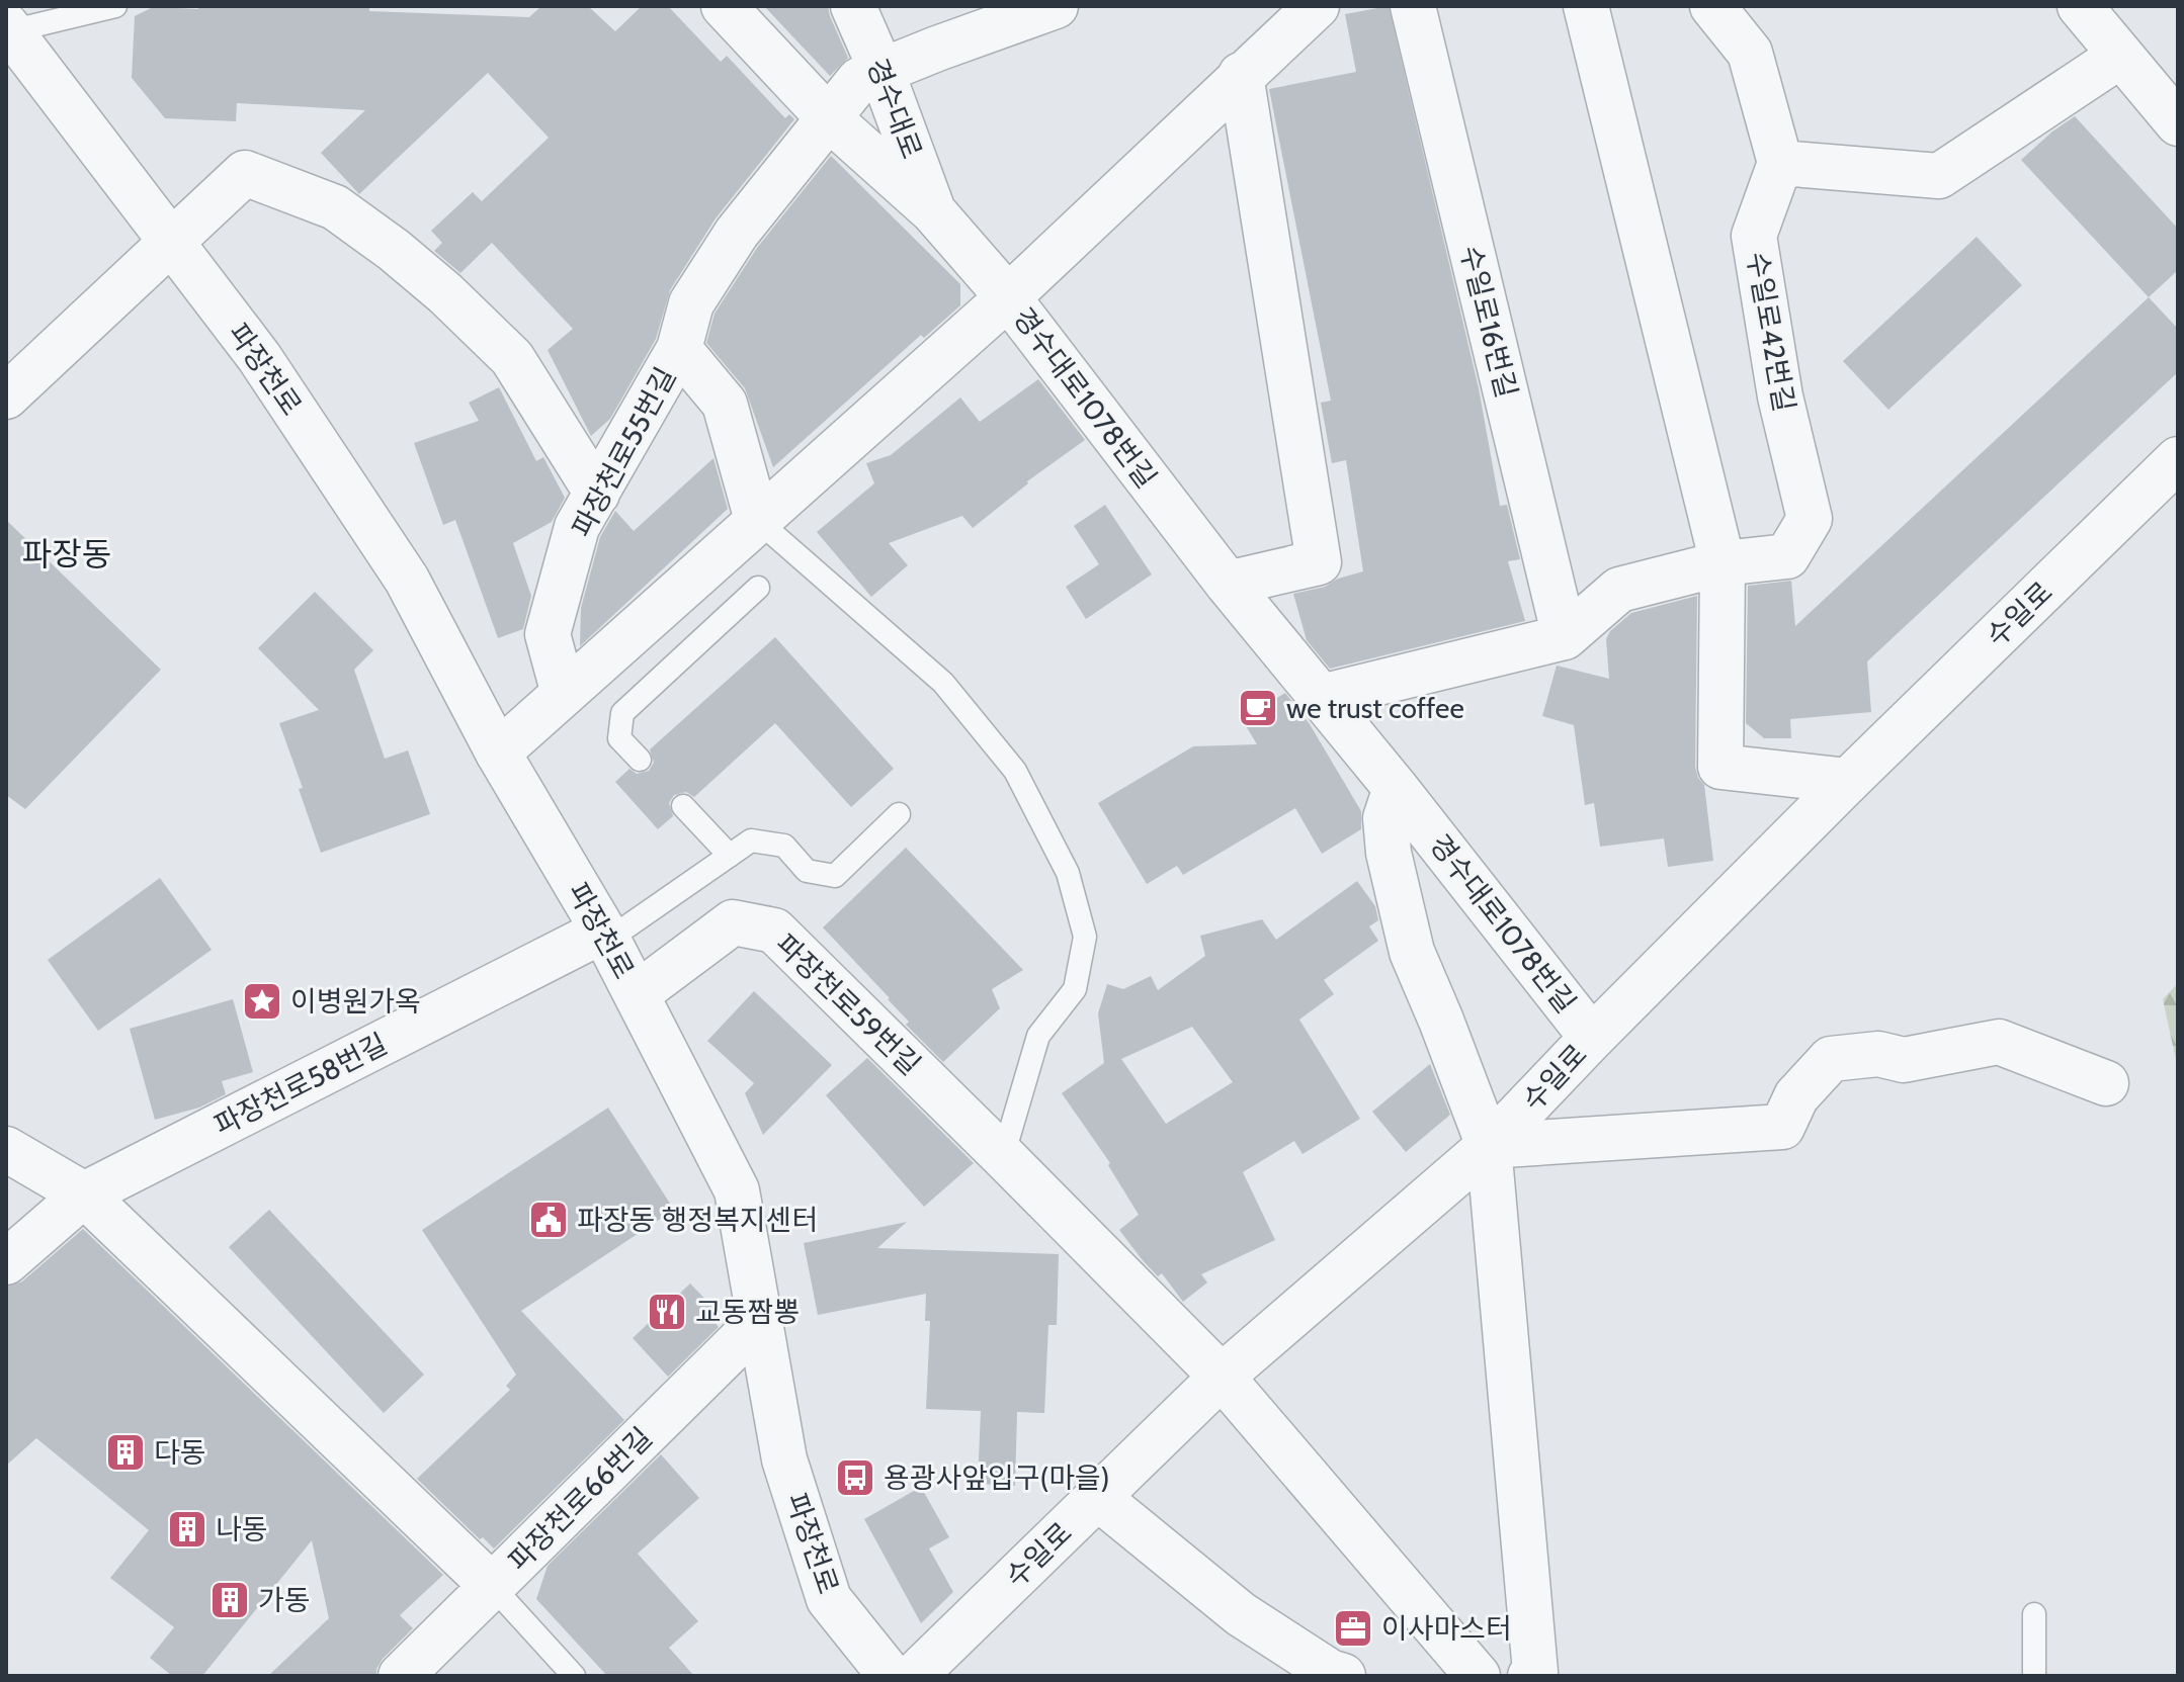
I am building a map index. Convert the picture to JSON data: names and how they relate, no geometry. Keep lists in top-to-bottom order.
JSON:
{
  "streets": {
    "street": [
      "경수대로",
      "수일로16번길",
      "수일로42번길",
      "파장천로",
      "경수대로1078번길",
      "파장천로55번길",
      "수일로",
      "파장천로59번길",
      "파장천로58번길",
      "파장천로66번길"
    ]
  },
  "crossings": [
    ["경수대로", "경수대로1078번길"],
    ["파장천로", "파장천로59번길"],
    ["파장천로", "파장천로58번길"],
    ["파장천로", "파장천로66번길"],
    ["경수대로1078번길", "수일로"],
    ["수일로", "파장천로59번길"]
  ],
  "districts": ["파장동"],
  "places": {
    "cafe": ["we trust coffee"],
    "place": ["이병원가옥"],
    "public building": ["파장동 행정복지센터"],
    "restaurant": ["교동짬뽕"],
    "building": ["다동", "나동", "가동"],
    "bus stop": ["용광사앞입구(마을)"],
    "office": ["이사마스터"]
  }
}
